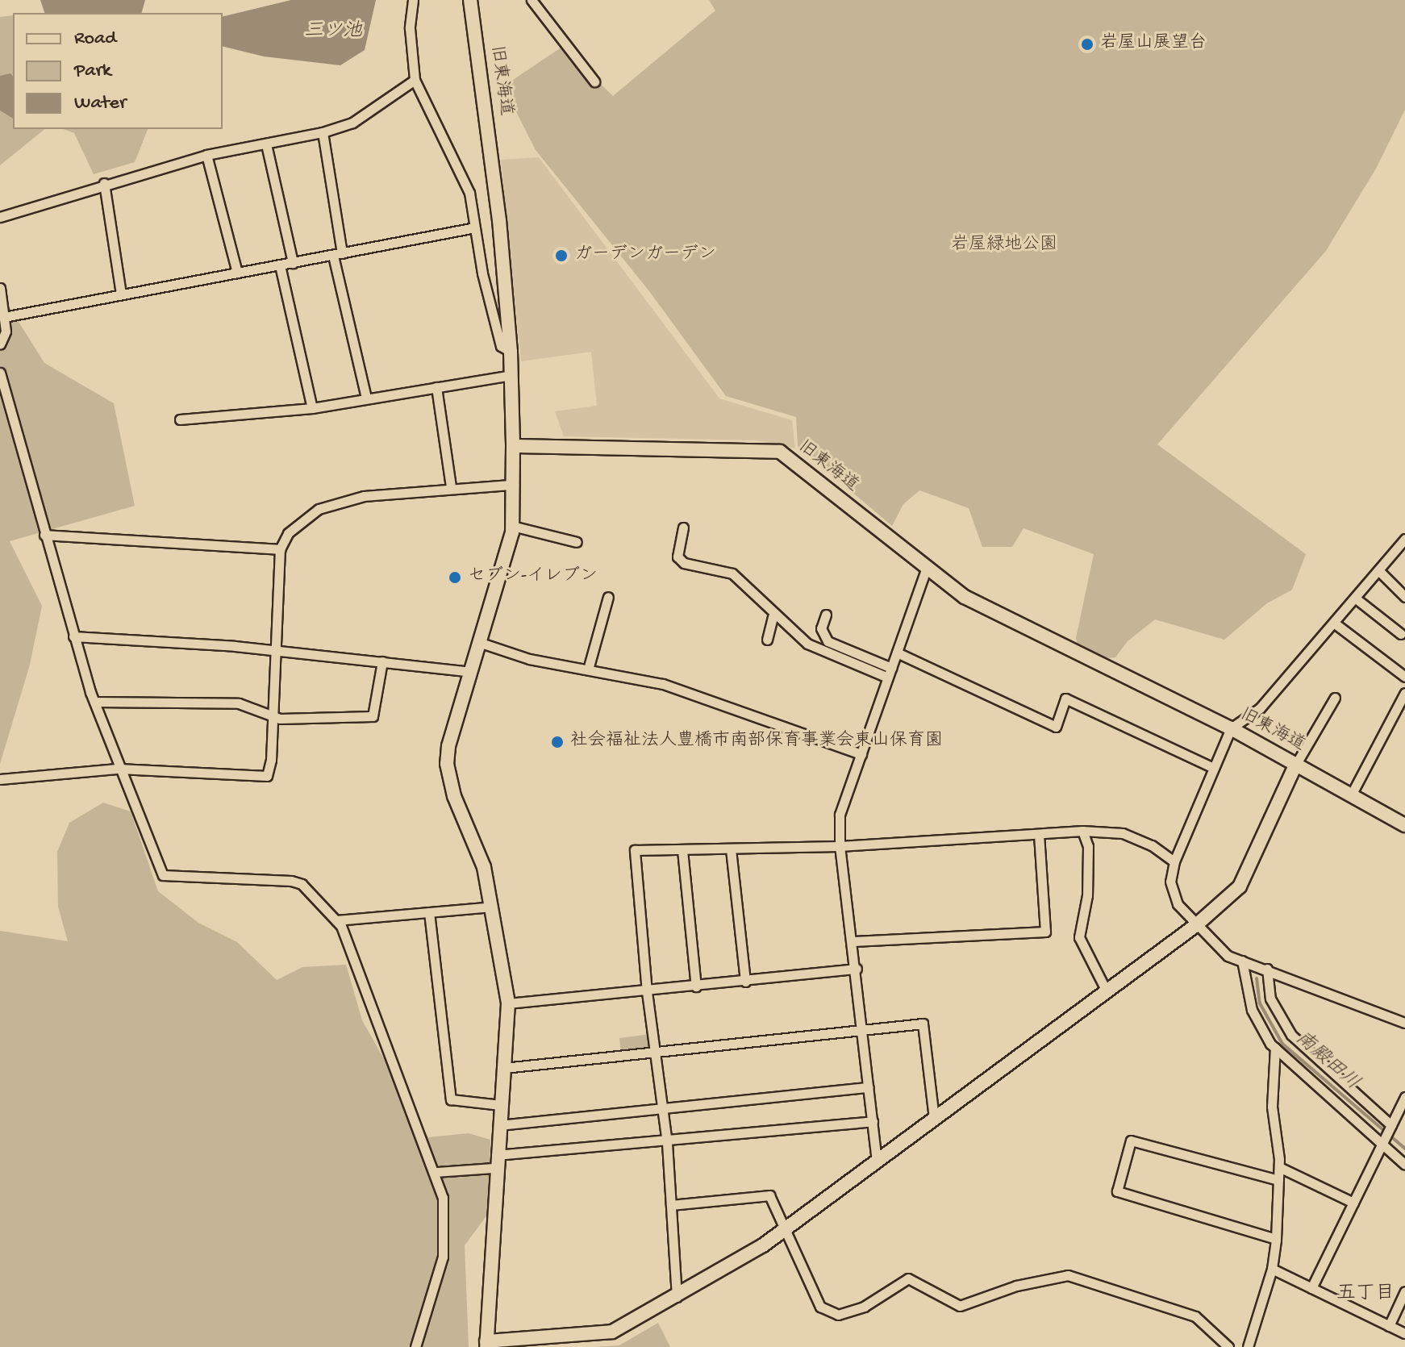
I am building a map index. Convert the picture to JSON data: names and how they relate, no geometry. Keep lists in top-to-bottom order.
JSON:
{
  "streets": {
    "street": ["旧東海道"]
  },
  "districts": ["五丁目"],
  "water": ["三ツ池", "南殿田川"],
  "parks": ["岩屋緑地公園"],
  "places": [
    "岩屋山展望台",
    "ガーデンガーデン",
    "セブン-イレブン",
    "社会福祉法人豊橋市南部保育事業会東山保育園"
  ],
  "legend": ["Road", "Park", "Water"]
}
